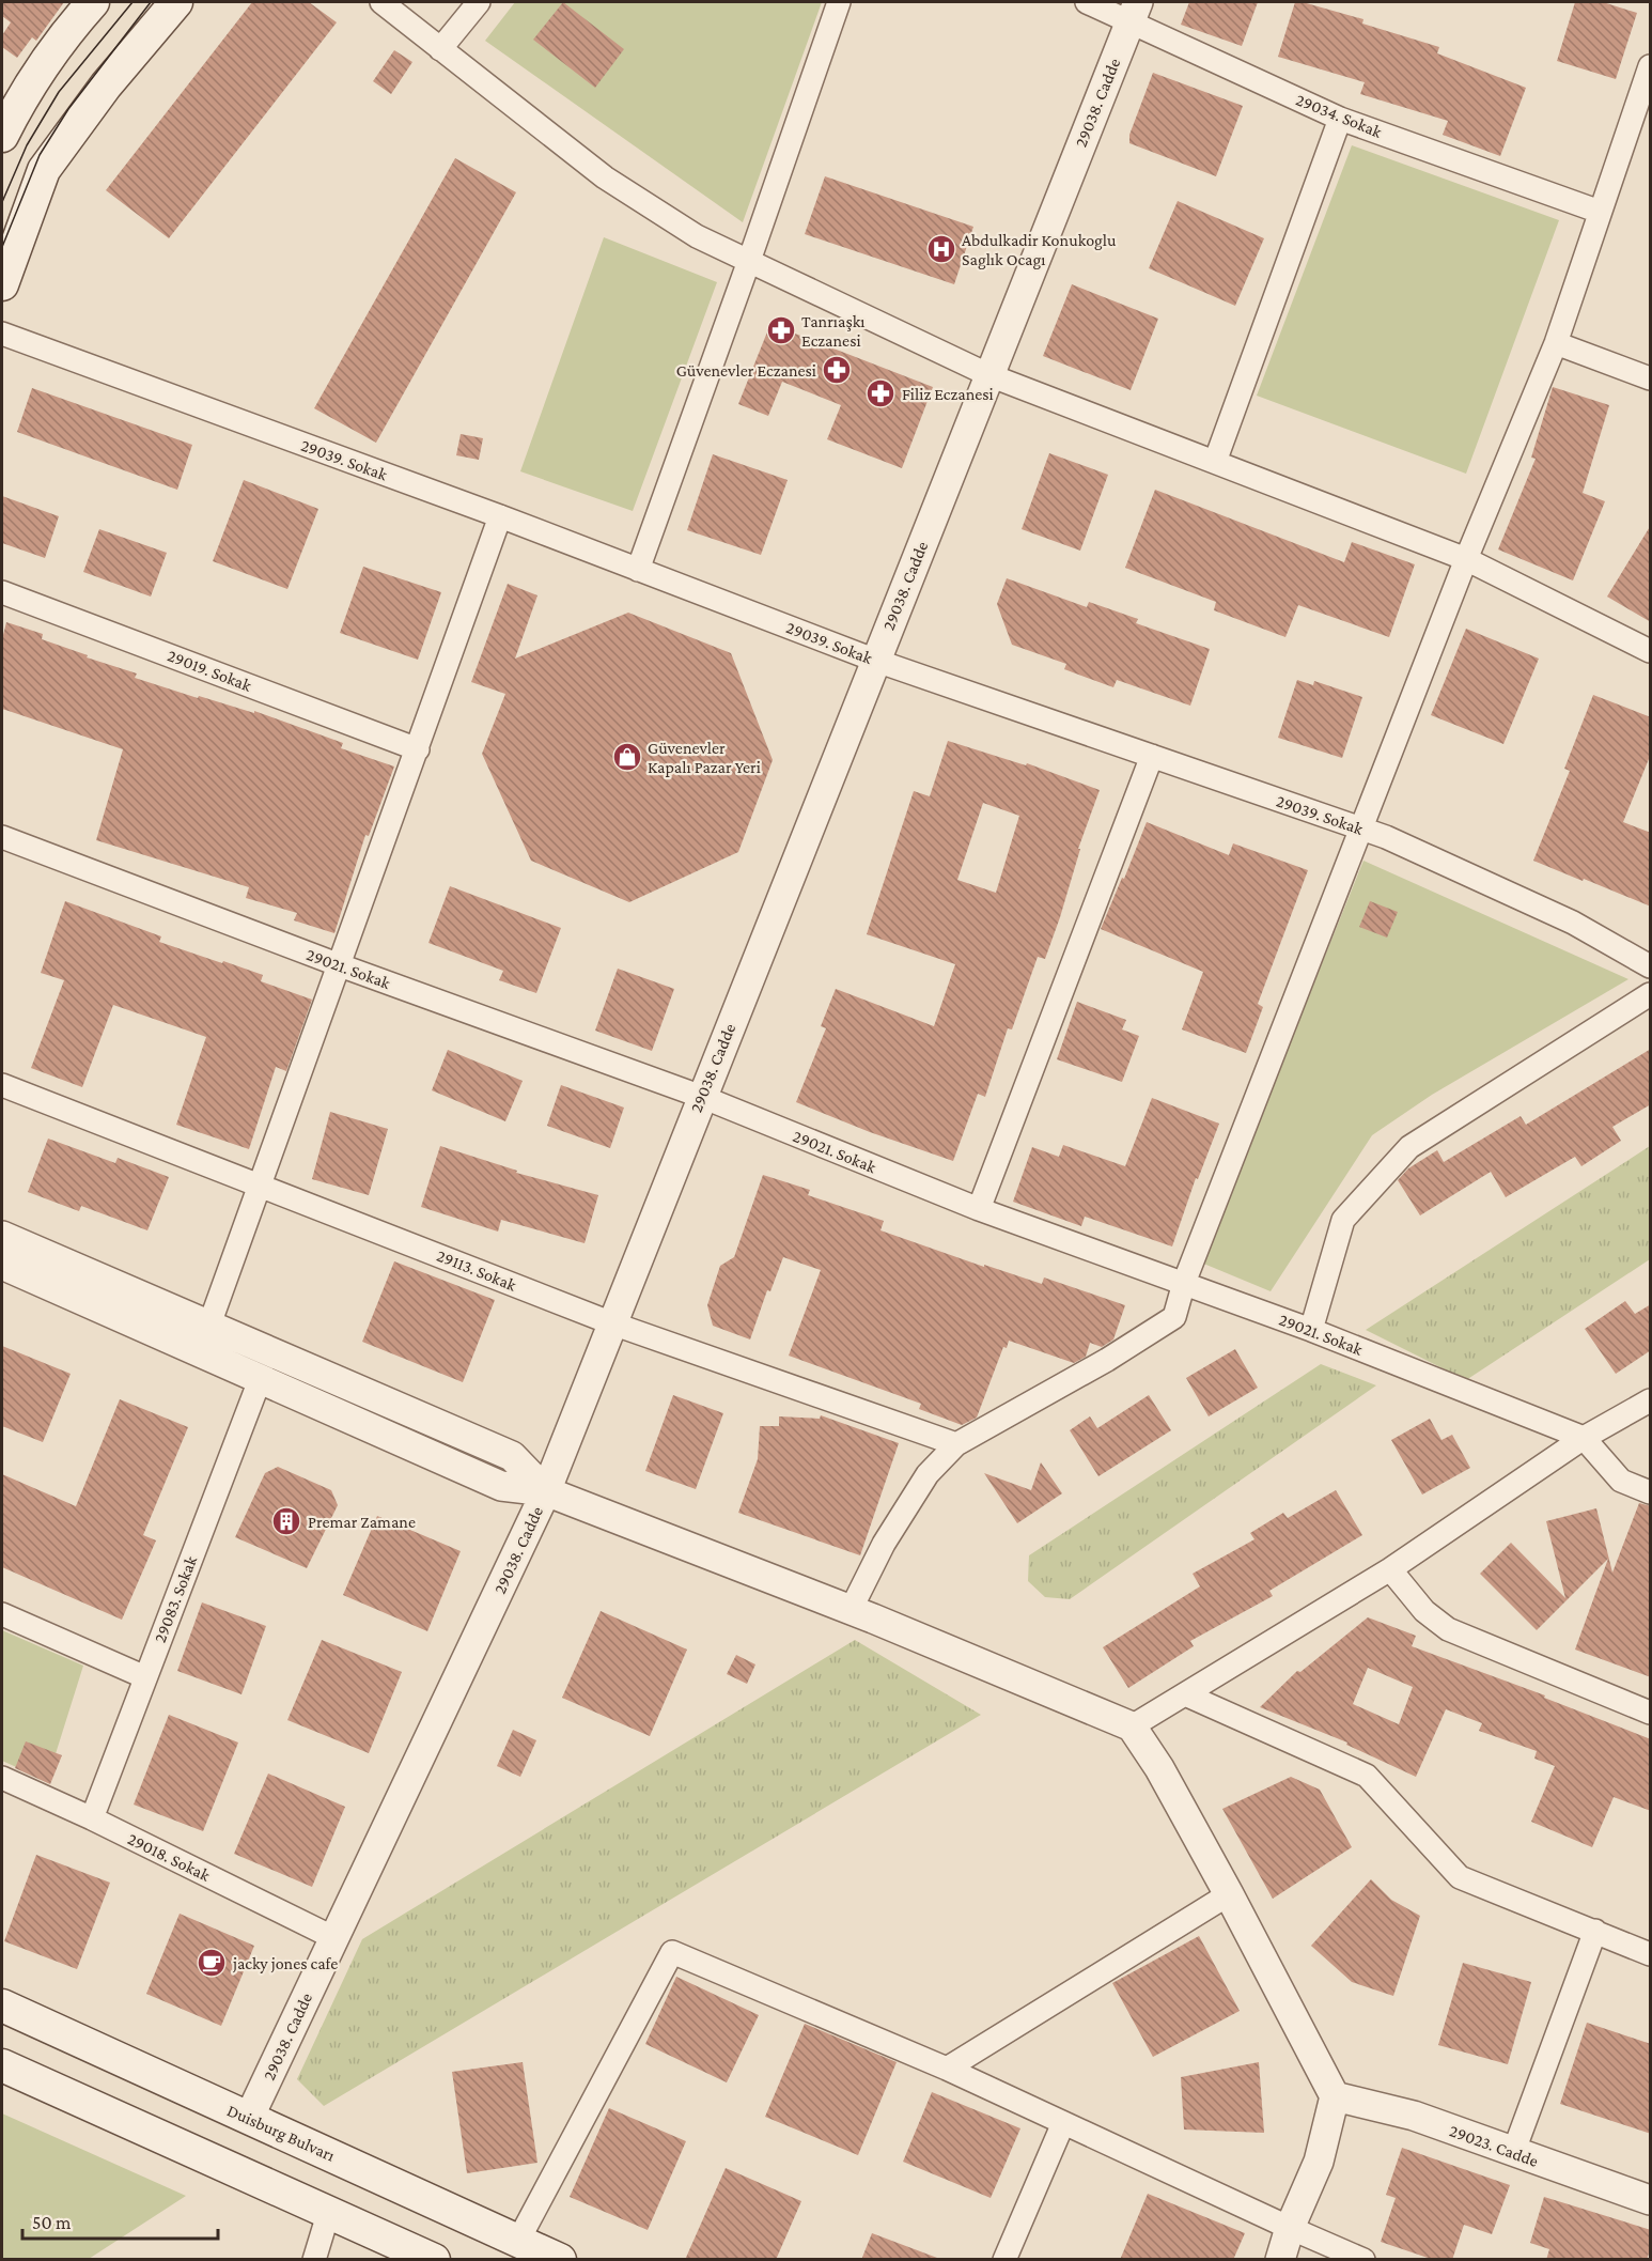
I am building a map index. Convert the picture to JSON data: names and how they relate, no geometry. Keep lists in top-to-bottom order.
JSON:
{
  "streets": {
    "main road": ["Duisburg Bulvarı"],
    "street": [
      "29038. Cadde",
      "29034. Sokak",
      "29039. Sokak",
      "29019. Sokak",
      "29021. Sokak",
      "29113. Sokak",
      "29083. Sokak",
      "29018. Sokak",
      "29023. Cadde"
    ]
  },
  "crossings": [
    ["29038. Cadde", "29034. Sokak"],
    ["29038. Cadde", "29039. Sokak"],
    ["29038. Cadde", "29021. Sokak"],
    ["29038. Cadde", "29113. Sokak"],
    ["29038. Cadde", "29018. Sokak"],
    ["29038. Cadde", "Duisburg Bulvarı"],
    ["29083. Sokak", "29018. Sokak"]
  ],
  "places": {
    "hospital": ["Abdulkadir Konukoglu Saglık Ocagı"],
    "pharmacy": ["Tanrıaşkı Eczanesi", "Güvenevler Eczanesi", "Filiz Eczanesi"],
    "shop": ["Güvenevler Kapalı Pazar Yeri"],
    "building": ["Premar Zamane"],
    "cafe": ["jacky jones cafe"]
  },
  "scale_bar": "50 m"
}
